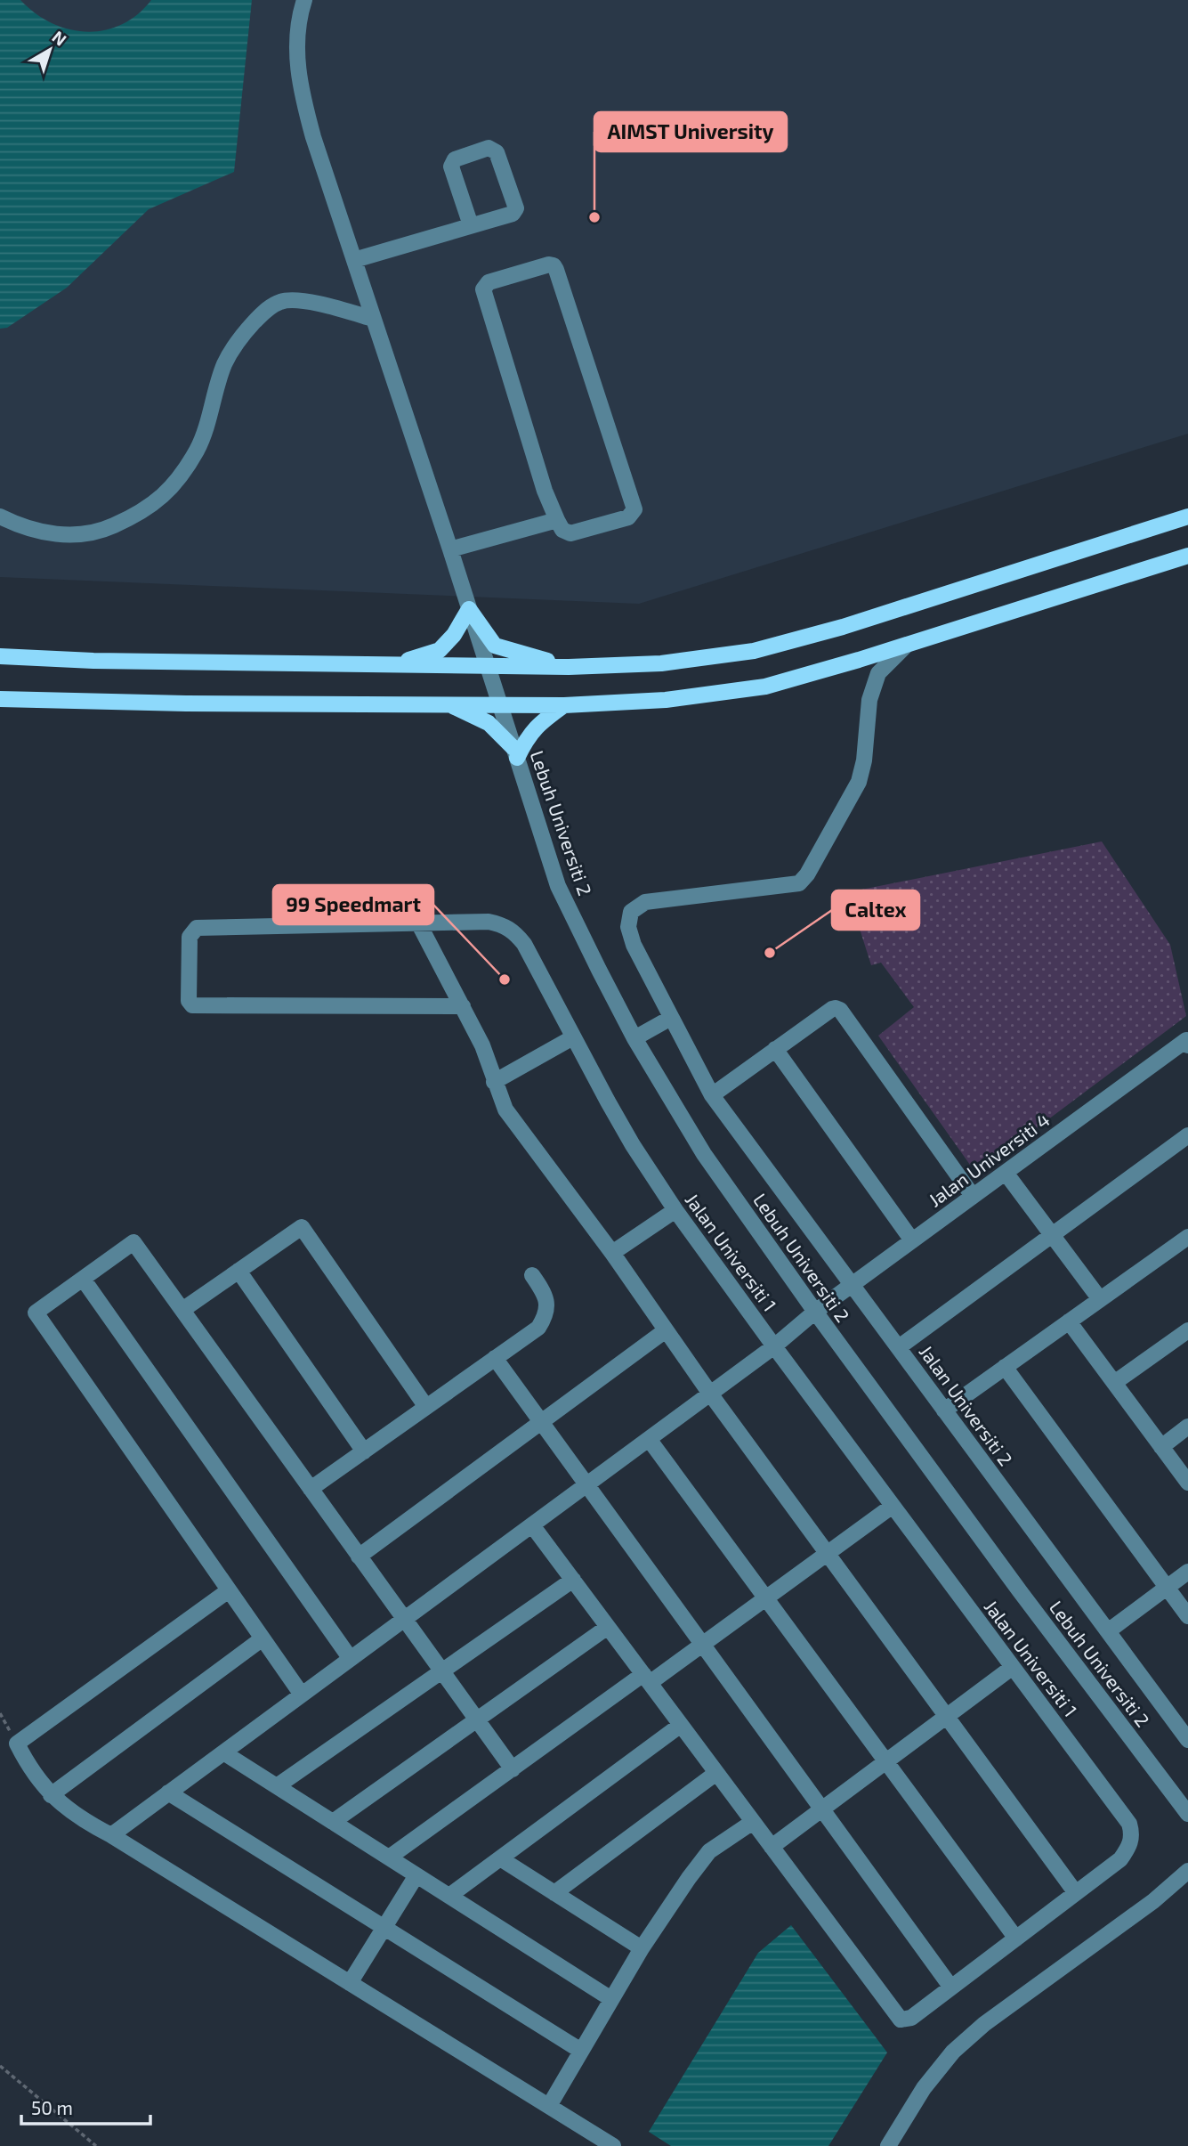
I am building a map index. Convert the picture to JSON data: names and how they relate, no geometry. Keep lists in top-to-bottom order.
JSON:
{
  "streets": {
    "street": [
      "Lebuh Universiti 2",
      "Jalan Universiti 4",
      "Jalan Universiti 1",
      "Jalan Universiti 2"
    ]
  },
  "crossings": [
    ["Lebuh Universiti 2", "Jalan Universiti 4"],
    ["Jalan Universiti 4", "Jalan Universiti 1"],
    ["Jalan Universiti 4", "Jalan Universiti 2"]
  ],
  "places": ["AIMST University", "Caltex", "99 Speedmart"],
  "scale_bar": "50 m",
  "north": "top right"
}
